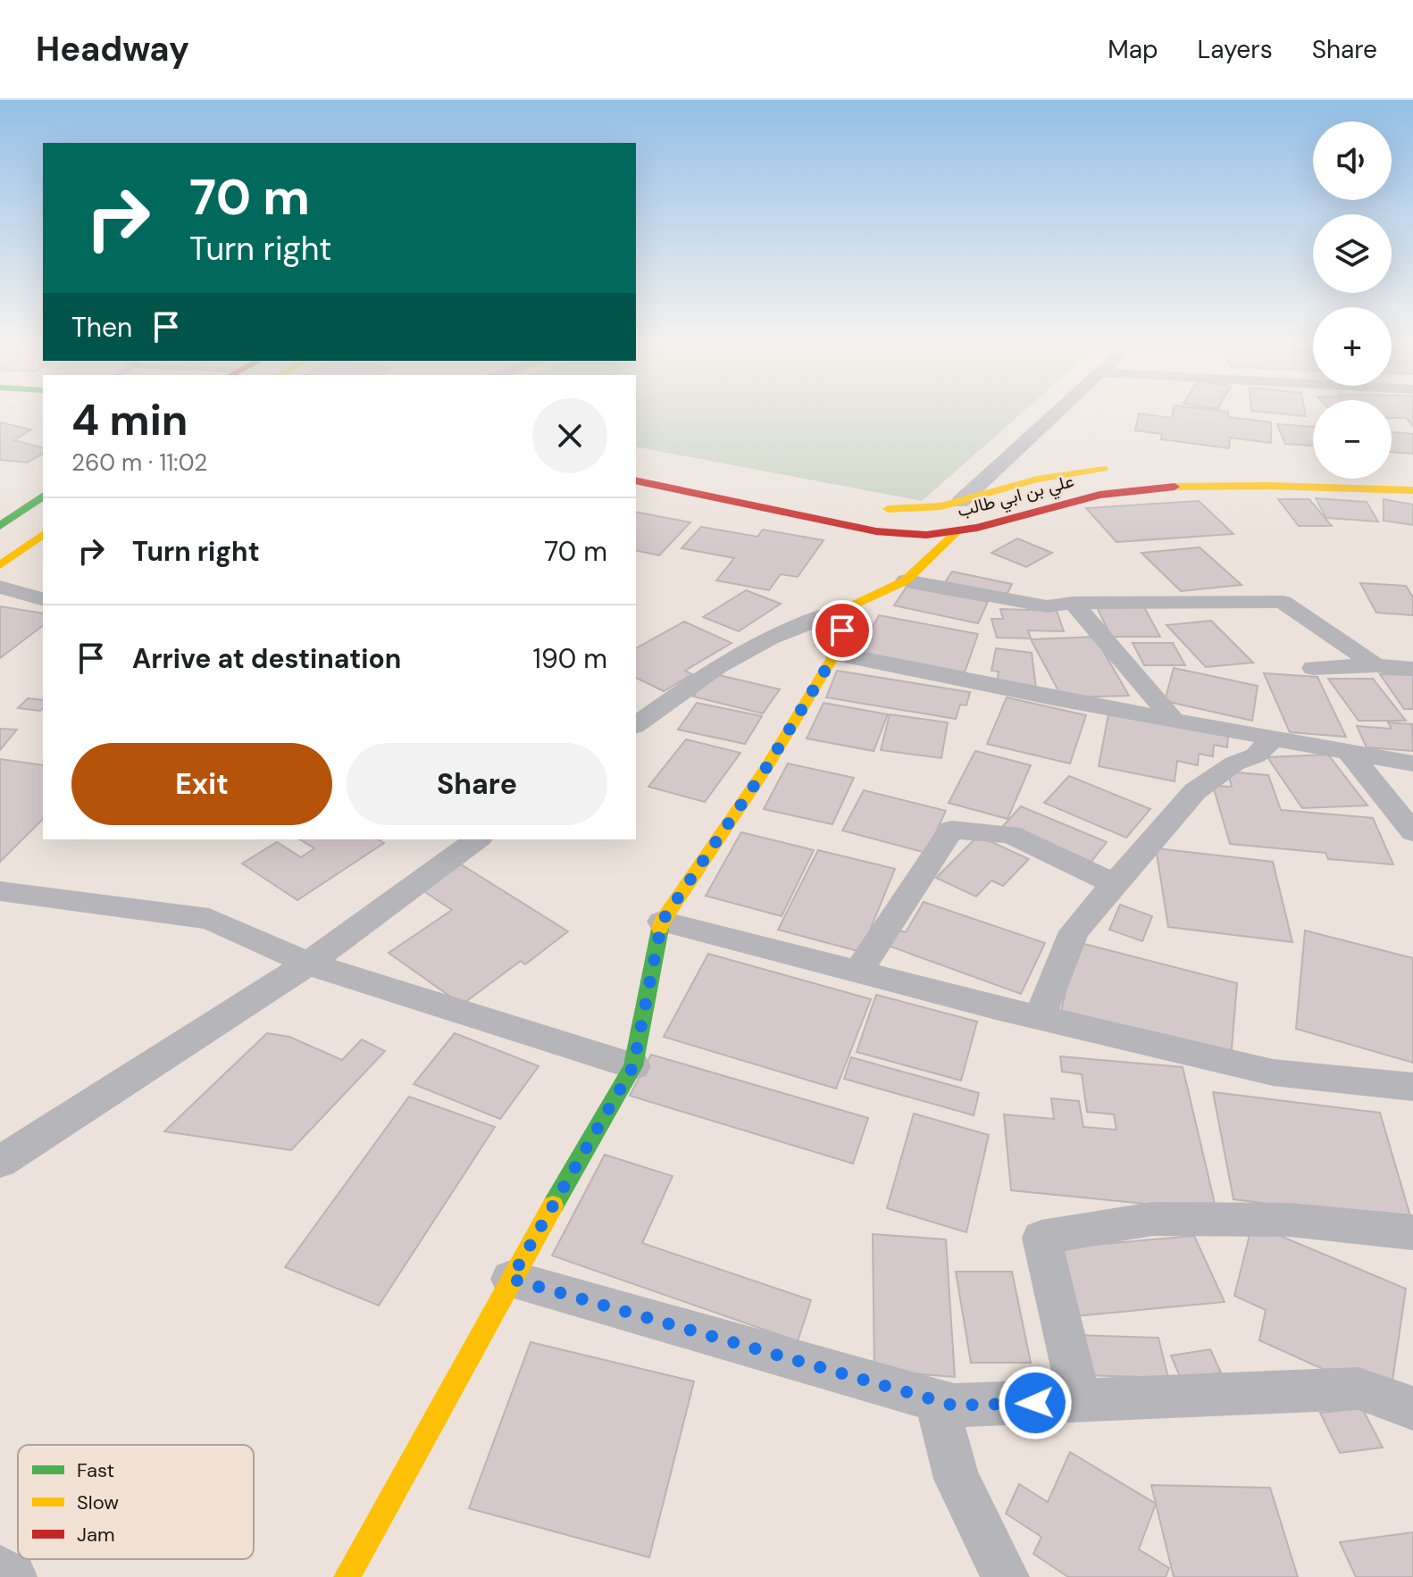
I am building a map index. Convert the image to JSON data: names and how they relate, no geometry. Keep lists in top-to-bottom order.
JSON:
{
  "streets": {
    "main road": ["علي بن ابي طالب"]
  },
  "legend": ["Fast", "Slow", "Jam"],
  "page": {
    "header": "Headway",
    "nav": ["Map", "Layers", "Share"],
    "map_buttons": ["+", "−"],
    "turn": ["70 m", "Turn right"],
    "then": "Then",
    "heading": ["4 min", "260 m · 11:02"],
    "list": [
      {
        "name": "Turn right",
        "value": "70 m"
      },
      {
        "name": "Arrive at destination",
        "value": "190 m"
      }
    ],
    "buttons": ["Exit", "Share"]
  }
}
